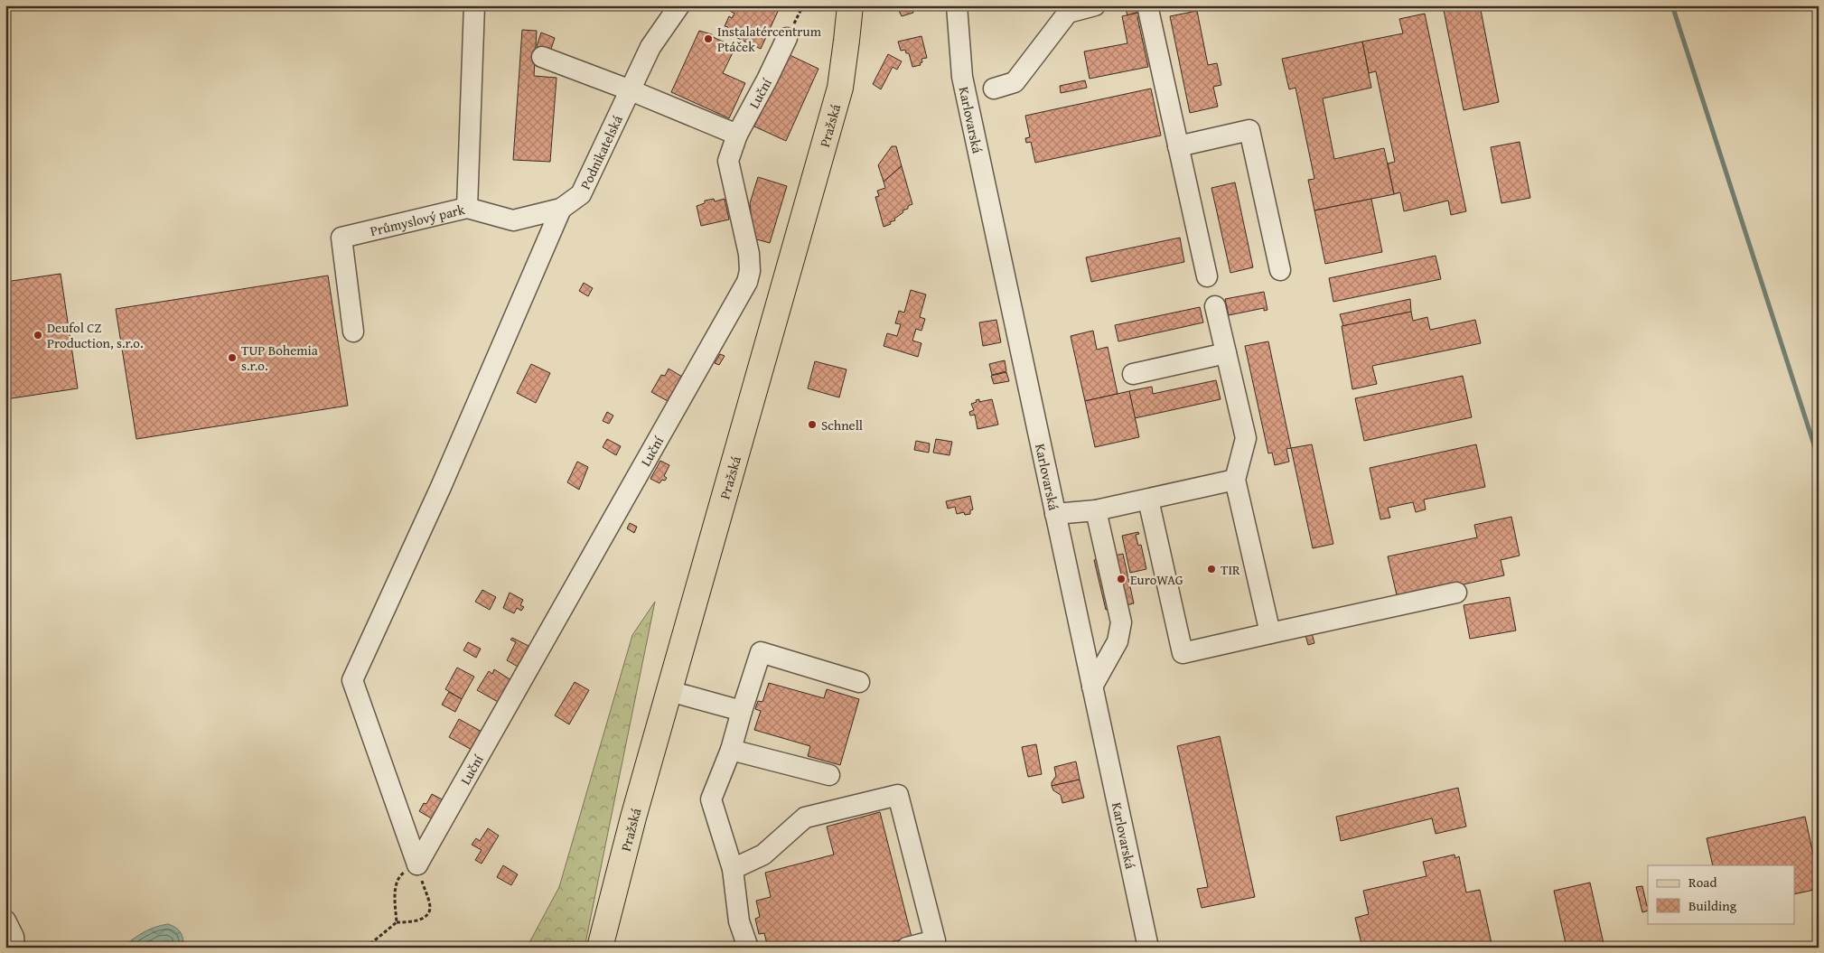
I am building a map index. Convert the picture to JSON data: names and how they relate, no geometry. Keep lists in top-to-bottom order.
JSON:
{
  "streets": {
    "main road": ["Pražská"],
    "street": [
      "Luční",
      "Karlovarská",
      "Podnikatelská",
      "Průmyslový park"
    ]
  },
  "crossings": [
    ["Podnikatelská", "Průmyslový park"]
  ],
  "places": [
    "Instalatércentrum Ptáček",
    "Deufol CZ Production, s.r.o.",
    "TUP Bohemia s.r.o.",
    "Schnell",
    "TIR",
    "EuroWAG"
  ],
  "legend": ["Road", "Building"]
}
